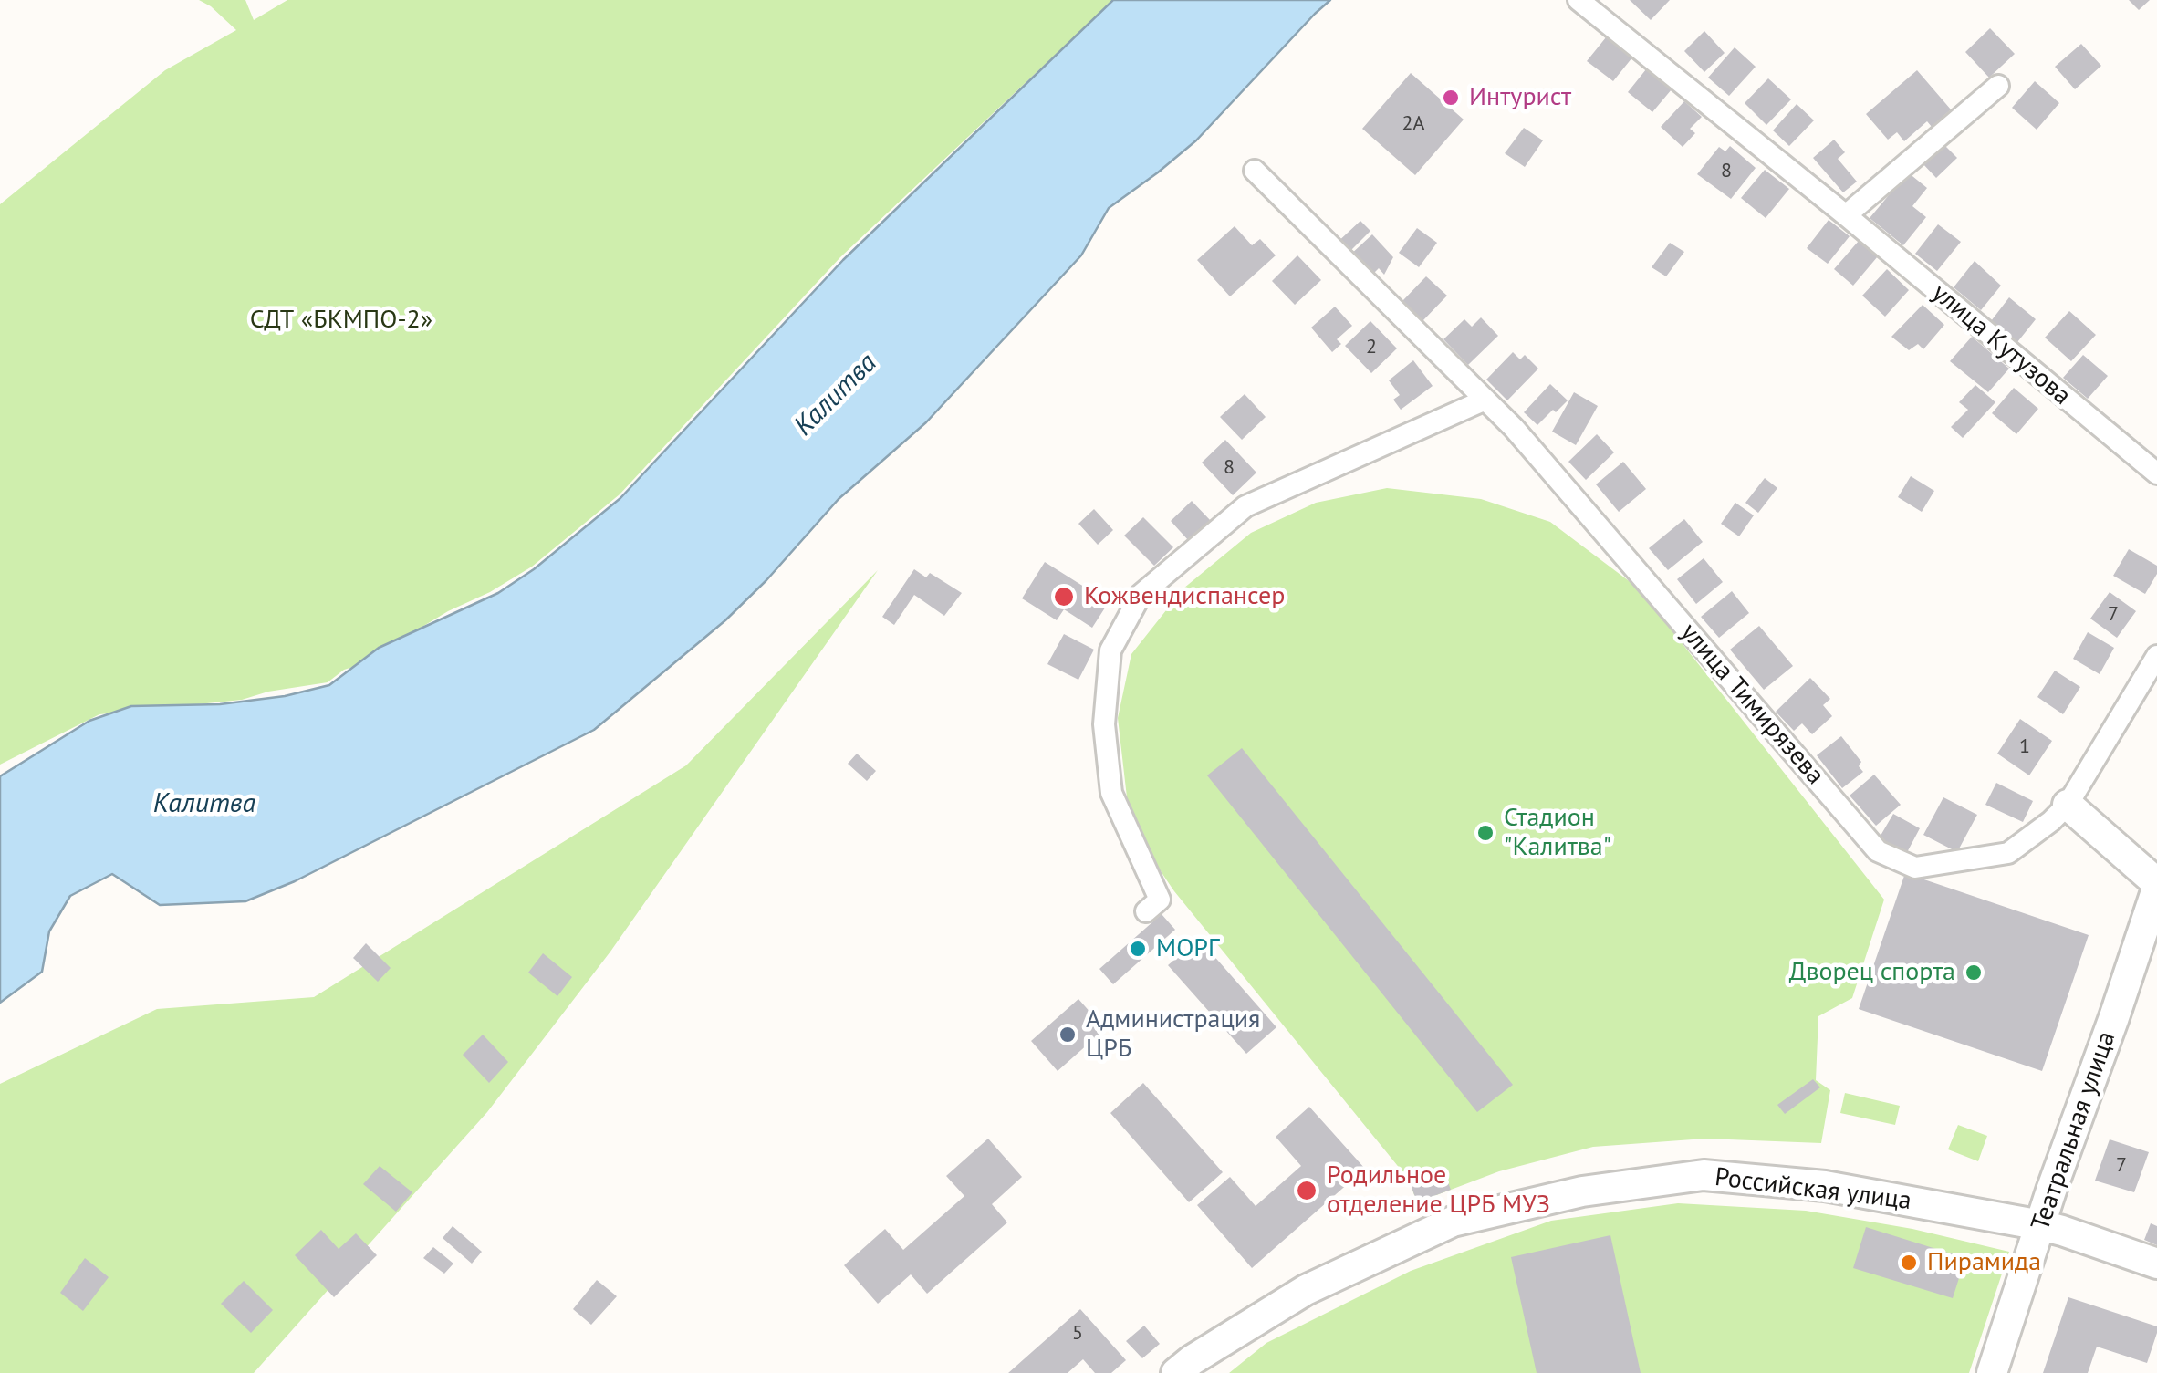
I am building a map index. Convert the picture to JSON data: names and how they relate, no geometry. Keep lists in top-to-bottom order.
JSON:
{
  "streets": {
    "street": [
      "улица Кутузова",
      "улица Тимирязева",
      "Театральная улица",
      "Российская улица"
    ]
  },
  "crossings": [
    ["Театральная улица", "Российская улица"]
  ],
  "water": ["Калитва"],
  "parks": ["СДТ «БКМПО-2»"],
  "places": [
    "Интурист",
    "Кожвендиспансер",
    "Стадион \"Калитва\"",
    "МОРГ",
    "Дворец спорта",
    "Администрация ЦРБ",
    "Родильное отделение ЦРБ МУЗ",
    "Пирамида"
  ],
  "house_numbers": [
    "2А",
    "8",
    "2",
    "8",
    "7",
    "1",
    "7",
    "5"
  ]
}
